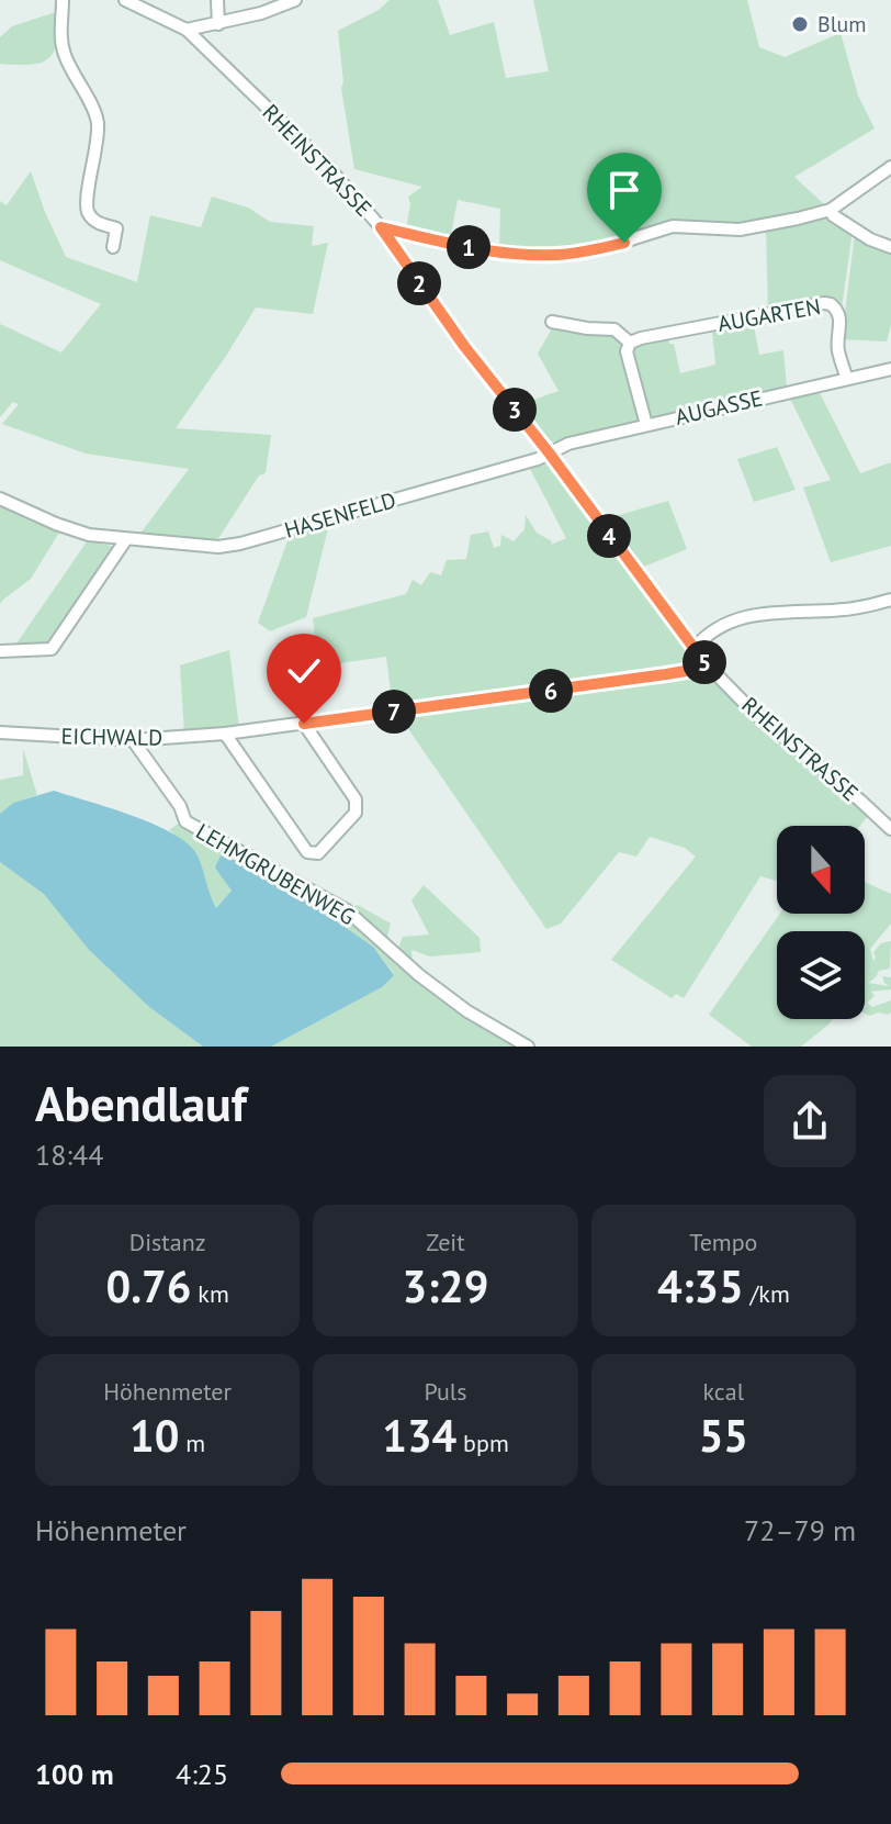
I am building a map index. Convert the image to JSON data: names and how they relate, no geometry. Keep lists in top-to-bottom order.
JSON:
{
  "streets": {
    "street": [
      "RHEINSTRASSE",
      "AUGARTEN",
      "AUGASSE",
      "HASENFELD",
      "EICHWALD",
      "LEHMGRUBENWEG"
    ]
  },
  "crossings": [
    ["RHEINSTRASSE", "AUGASSE"],
    ["RHEINSTRASSE", "HASENFELD"],
    ["RHEINSTRASSE", "EICHWALD"],
    ["AUGARTEN", "AUGASSE"],
    ["AUGASSE", "HASENFELD"],
    ["EICHWALD", "LEHMGRUBENWEG"]
  ],
  "places": ["Blum"],
  "north": "bottom",
  "page": {
    "pins": [
      "1",
      "2",
      "3",
      "4",
      "5",
      "6",
      "7"
    ],
    "heading": ["Abendlauf", "18:44"],
    "stats": [
      ["Distanz", "0.76 km"],
      ["Zeit", "3:29"],
      ["Tempo", "4:35 /km"],
      ["Höhenmeter", "10 m"],
      ["Puls", "134 bpm"],
      ["kcal", "55"]
    ],
    "chart": ["Höhenmeter", "72–79 m"],
    "list": [
      {
        "name": "100 m",
        "note": "4:25"
      }
    ]
  }
}
